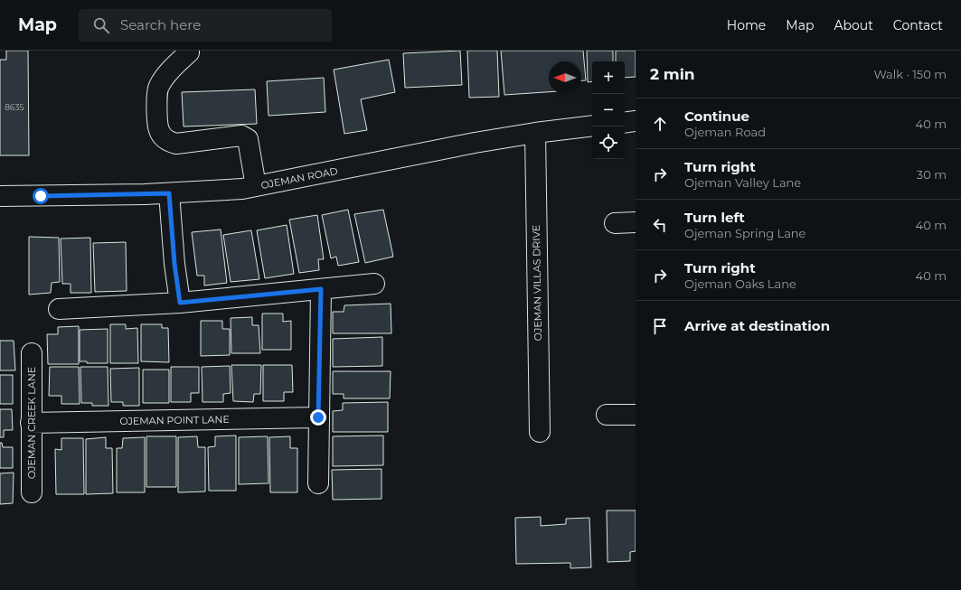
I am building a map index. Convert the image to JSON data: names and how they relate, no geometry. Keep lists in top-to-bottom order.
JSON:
{
  "streets": {
    "street": [
      "OJEMAN ROAD",
      "OJEMAN VILLAS DRIVE",
      "OJEMAN POINT LANE",
      "OJEMAN CREEK LANE"
    ]
  },
  "crossings": [
    ["OJEMAN ROAD", "OJEMAN VILLAS DRIVE"],
    ["OJEMAN POINT LANE", "OJEMAN CREEK LANE"]
  ],
  "house_numbers": ["8635"],
  "north": "left",
  "page": {
    "header": "Map",
    "search": "Search here",
    "nav": [
      "Home",
      "Map",
      "About",
      "Contact"
    ],
    "heading": ["2 min", "Walk · 150 m"],
    "map_buttons": ["+", "−"],
    "list": [
      ["Continue", "Ojeman Road", "40 m"],
      ["Turn right", "Ojeman Valley Lane", "30 m"],
      ["Turn left", "Ojeman Spring Lane", "40 m"],
      ["Turn right", "Ojeman Oaks Lane", "40 m"],
      "Arrive at destination"
    ]
  }
}
